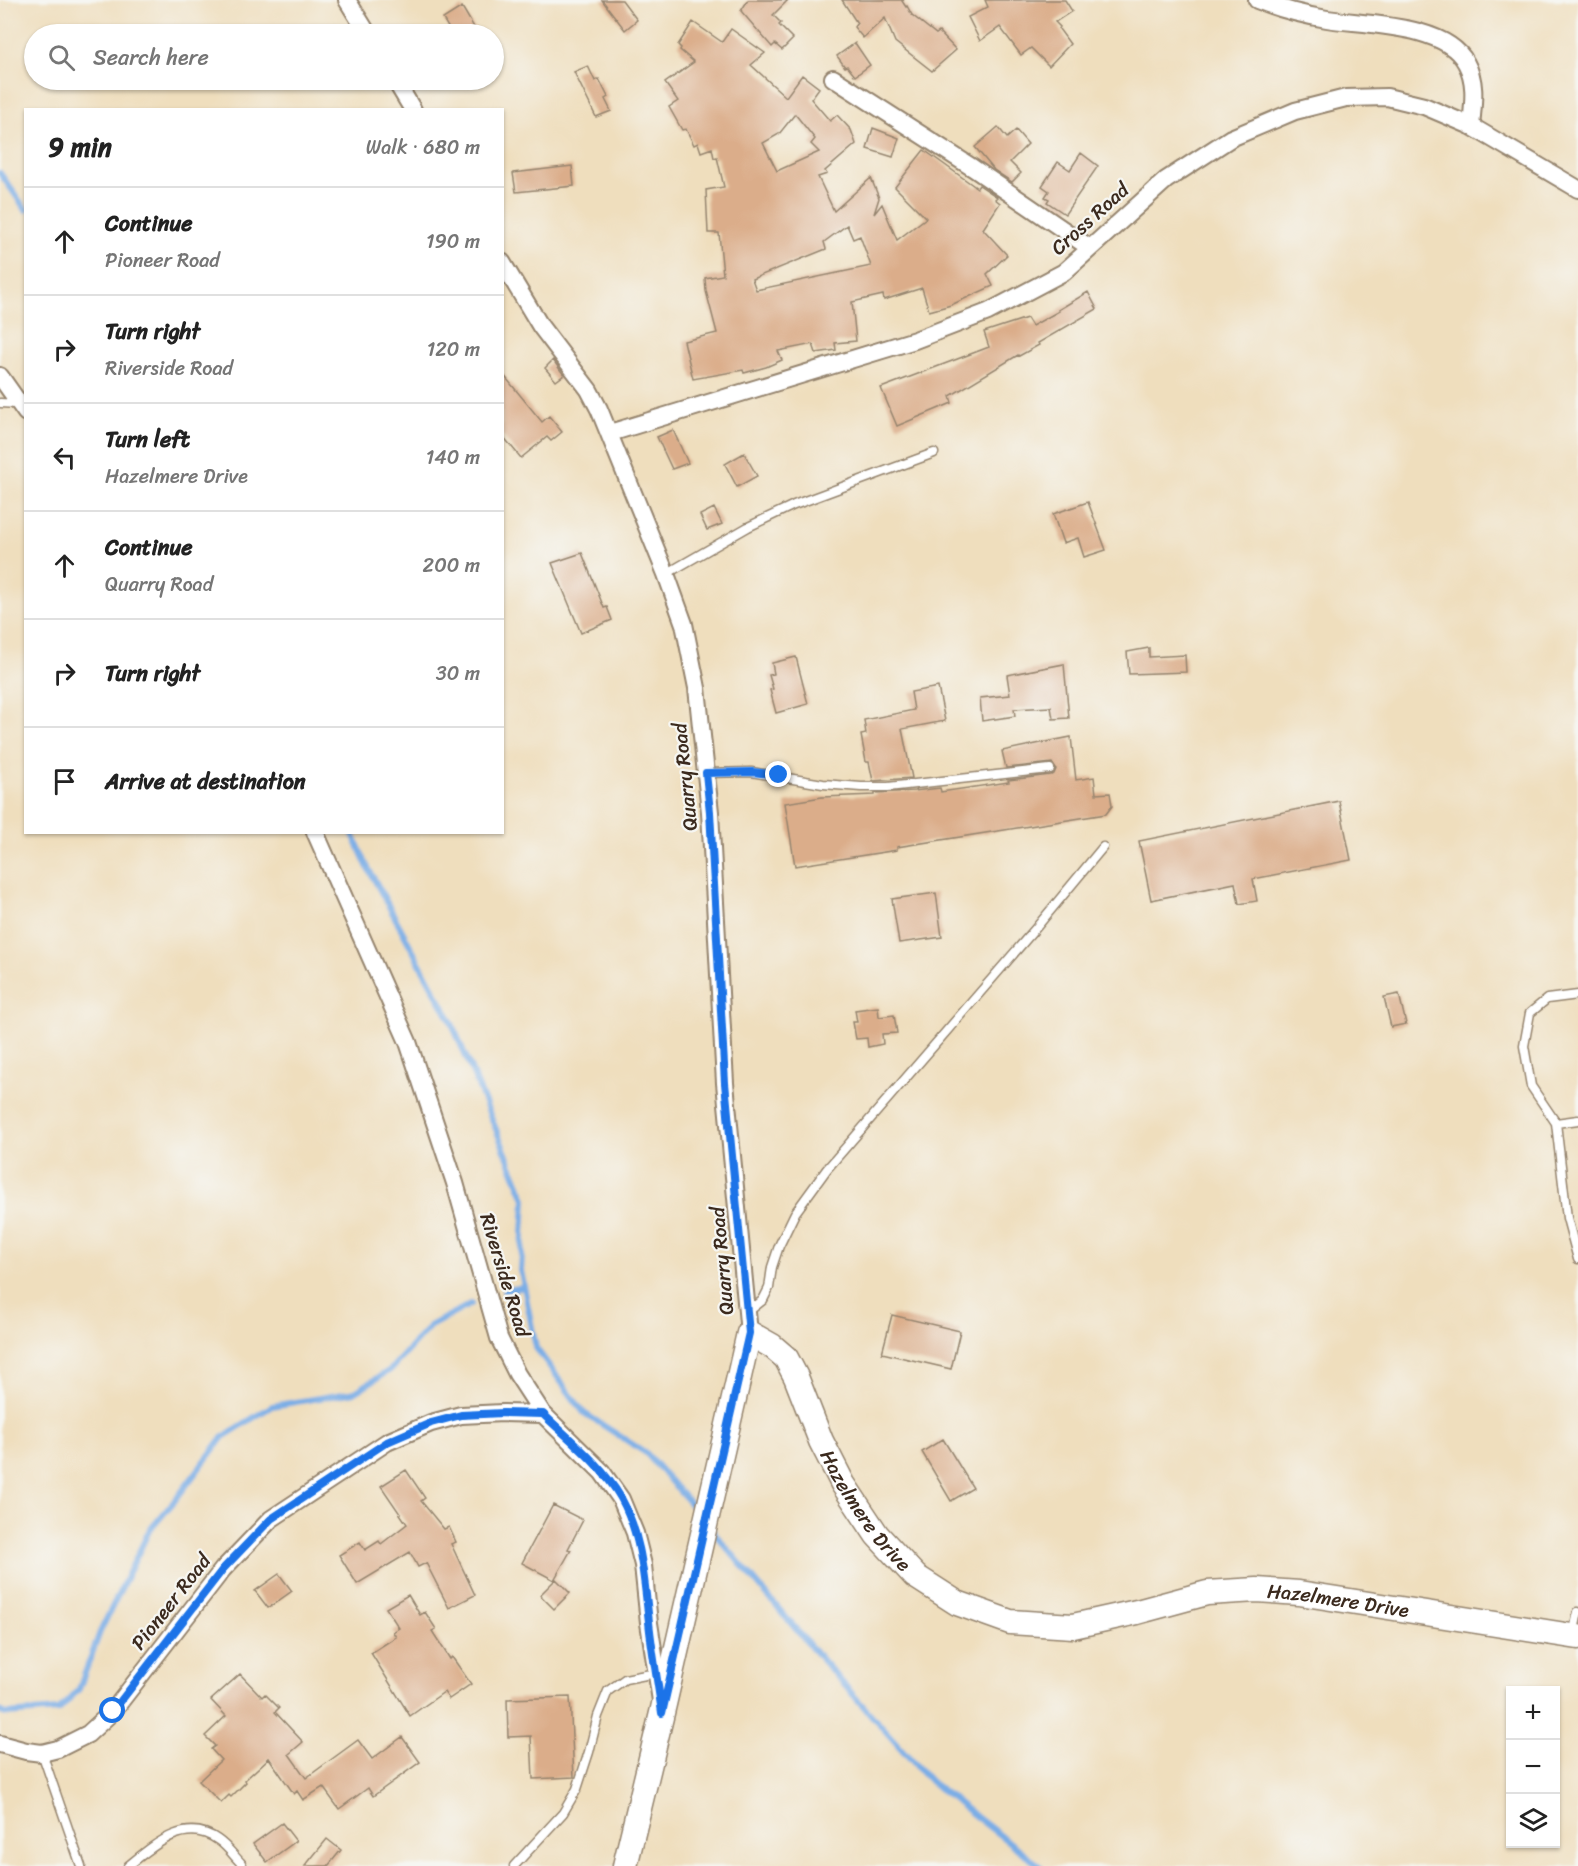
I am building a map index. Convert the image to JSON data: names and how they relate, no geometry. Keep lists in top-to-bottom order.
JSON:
{
  "streets": {
    "street": [
      "Cross Road",
      "Quarry Road",
      "Riverside Road",
      "Hazelmere Drive",
      "Pioneer Road"
    ]
  },
  "crossings": [
    ["Cross Road", "Quarry Road"],
    ["Quarry Road", "Hazelmere Drive"],
    ["Riverside Road", "Pioneer Road"]
  ],
  "page": {
    "search": "Search here",
    "heading": ["9 min", "Walk · 680 m"],
    "list": [
      ["Continue", "Pioneer Road", "190 m"],
      ["Turn right", "Riverside Road", "120 m"],
      ["Turn left", "Hazelmere Drive", "140 m"],
      ["Continue", "Quarry Road", "200 m"],
      ["Turn right", "30 m"],
      "Arrive at destination"
    ],
    "map_buttons": ["+", "−"]
  }
}
